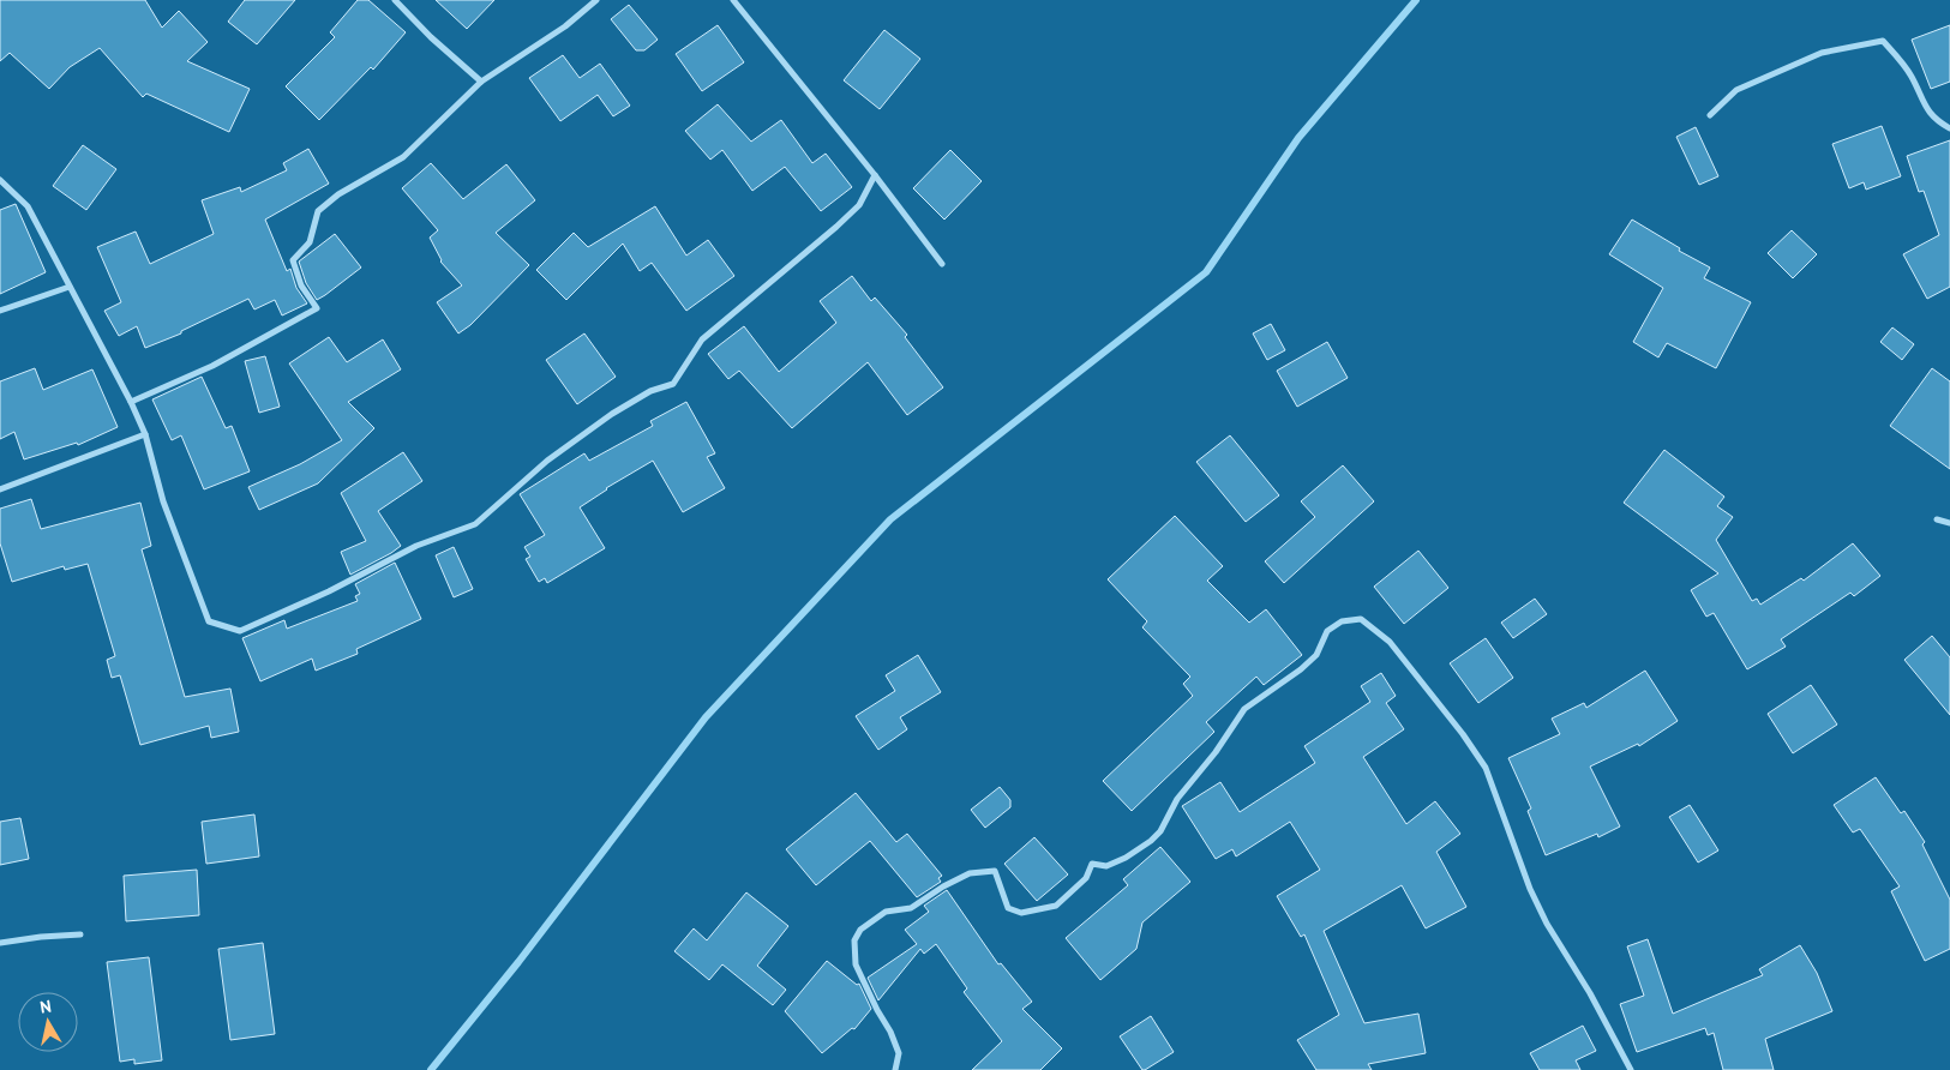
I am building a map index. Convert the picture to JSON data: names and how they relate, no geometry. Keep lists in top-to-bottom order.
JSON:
{
  "north": "top"
}
